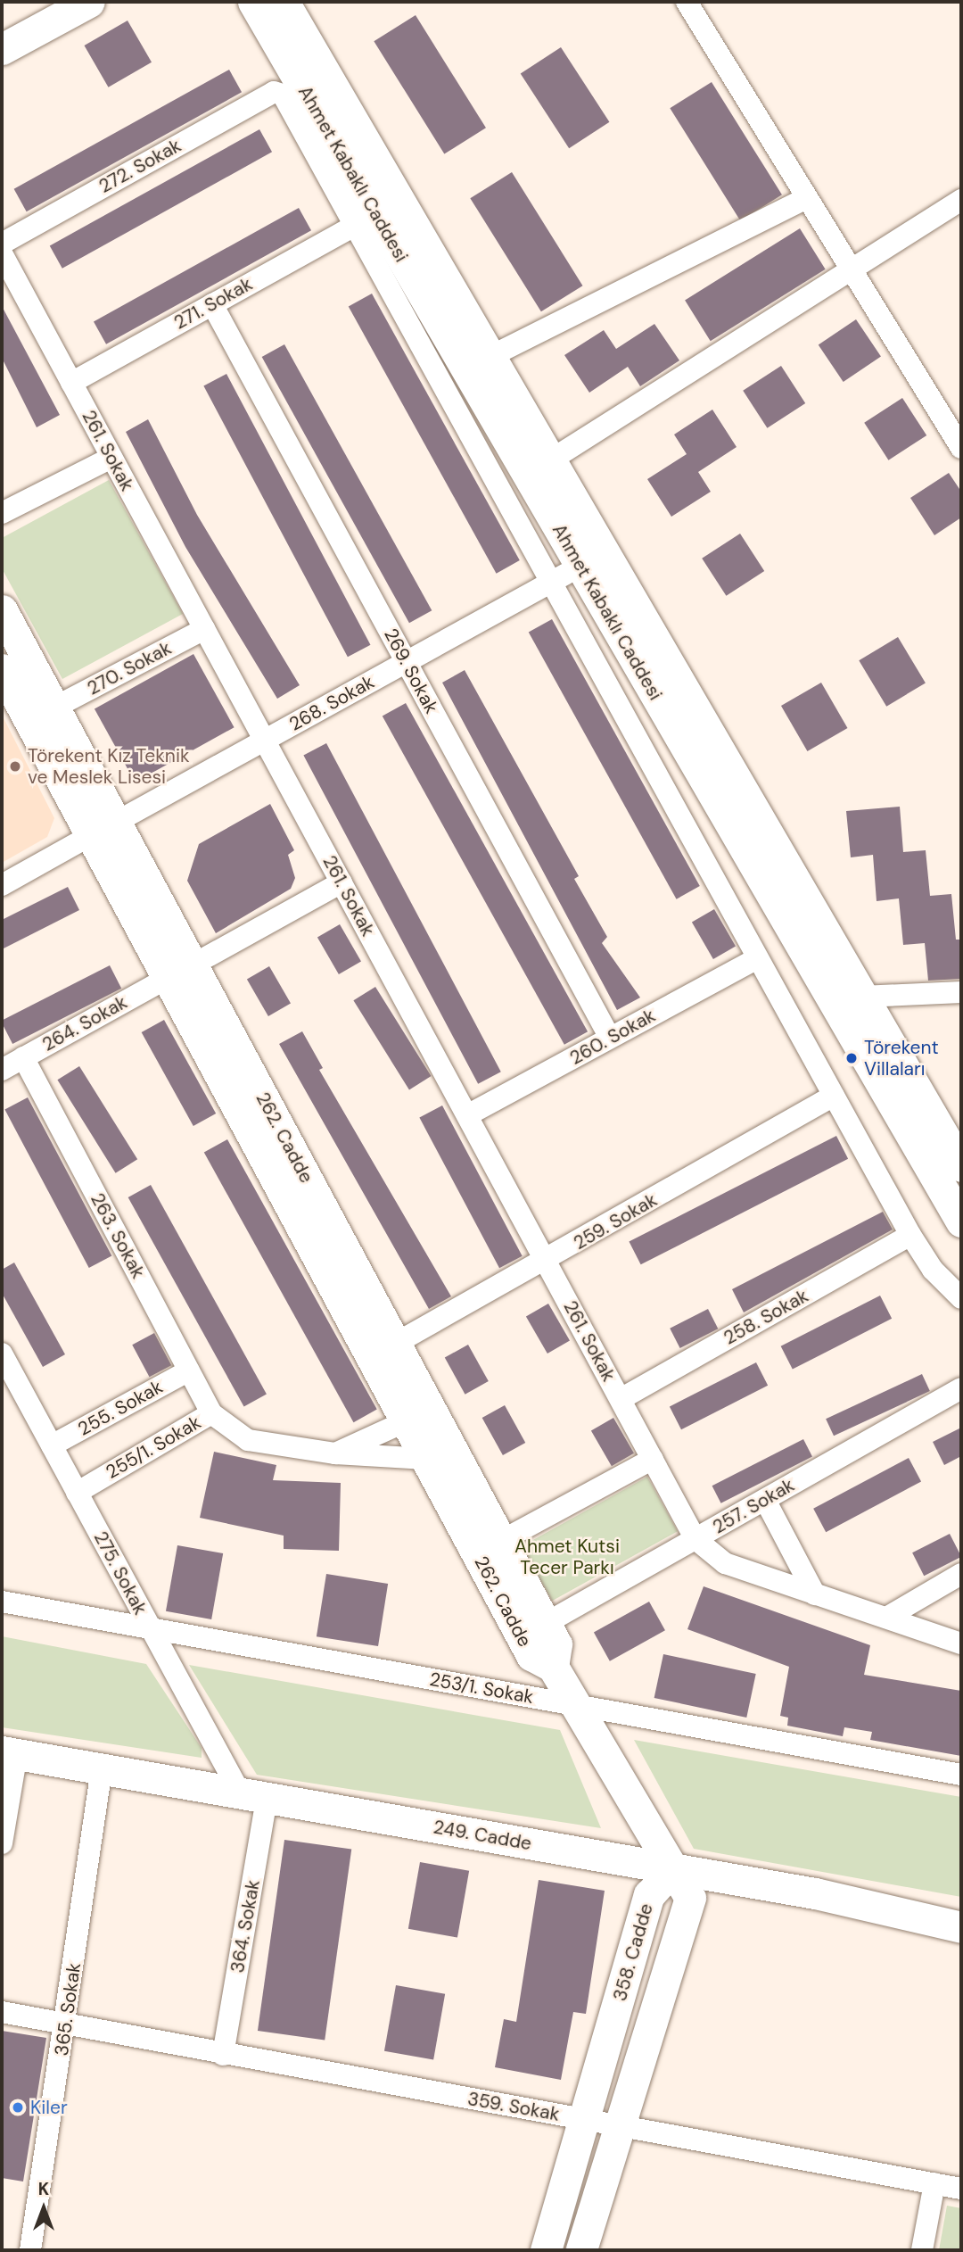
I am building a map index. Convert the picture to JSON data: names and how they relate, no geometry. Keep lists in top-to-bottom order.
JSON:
{
  "streets": {
    "street": [
      "272. Sokak",
      "Ahmet Kabaklı Caddesi",
      "271. Sokak",
      "261. Sokak",
      "270. Sokak",
      "269. Sokak",
      "268. Sokak",
      "264. Sokak",
      "260. Sokak",
      "262. Cadde",
      "259. Sokak",
      "263. Sokak",
      "258. Sokak",
      "255. Sokak",
      "255/1. Sokak",
      "257. Sokak",
      "275. Sokak",
      "253/1. Sokak",
      "249. Cadde",
      "364. Sokak",
      "358. Cadde",
      "365. Sokak",
      "359. Sokak"
    ]
  },
  "crossings": [
    ["272. Sokak", "271. Sokak"],
    ["Ahmet Kabaklı Caddesi", "268. Sokak"],
    ["271. Sokak", "261. Sokak"],
    ["271. Sokak", "269. Sokak"],
    ["261. Sokak", "270. Sokak"],
    ["261. Sokak", "268. Sokak"],
    ["261. Sokak", "264. Sokak"],
    ["261. Sokak", "260. Sokak"],
    ["261. Sokak", "259. Sokak"],
    ["261. Sokak", "258. Sokak"],
    ["261. Sokak", "257. Sokak"],
    ["270. Sokak", "262. Cadde"],
    ["269. Sokak", "268. Sokak"],
    ["269. Sokak", "260. Sokak"],
    ["268. Sokak", "262. Cadde"],
    ["264. Sokak", "262. Cadde"],
    ["264. Sokak", "263. Sokak"],
    ["262. Cadde", "259. Sokak"],
    ["262. Cadde", "255/1. Sokak"],
    ["262. Cadde", "257. Sokak"],
    ["262. Cadde", "253/1. Sokak"],
    ["262. Cadde", "249. Cadde"],
    ["262. Cadde", "358. Cadde"],
    ["263. Sokak", "255. Sokak"],
    ["263. Sokak", "255/1. Sokak"],
    ["255. Sokak", "275. Sokak"],
    ["255/1. Sokak", "275. Sokak"],
    ["275. Sokak", "253/1. Sokak"],
    ["275. Sokak", "249. Cadde"],
    ["275. Sokak", "364. Sokak"],
    ["249. Cadde", "364. Sokak"],
    ["249. Cadde", "358. Cadde"],
    ["249. Cadde", "365. Sokak"],
    ["364. Sokak", "359. Sokak"],
    ["358. Cadde", "359. Sokak"],
    ["365. Sokak", "359. Sokak"]
  ],
  "parks": ["Ahmet Kutsi Tecer Parkı"],
  "places": ["Törekent Kız Teknik ve Meslek Lisesi", "Törekent Villaları", "Kiler"],
  "north": "top"
}
